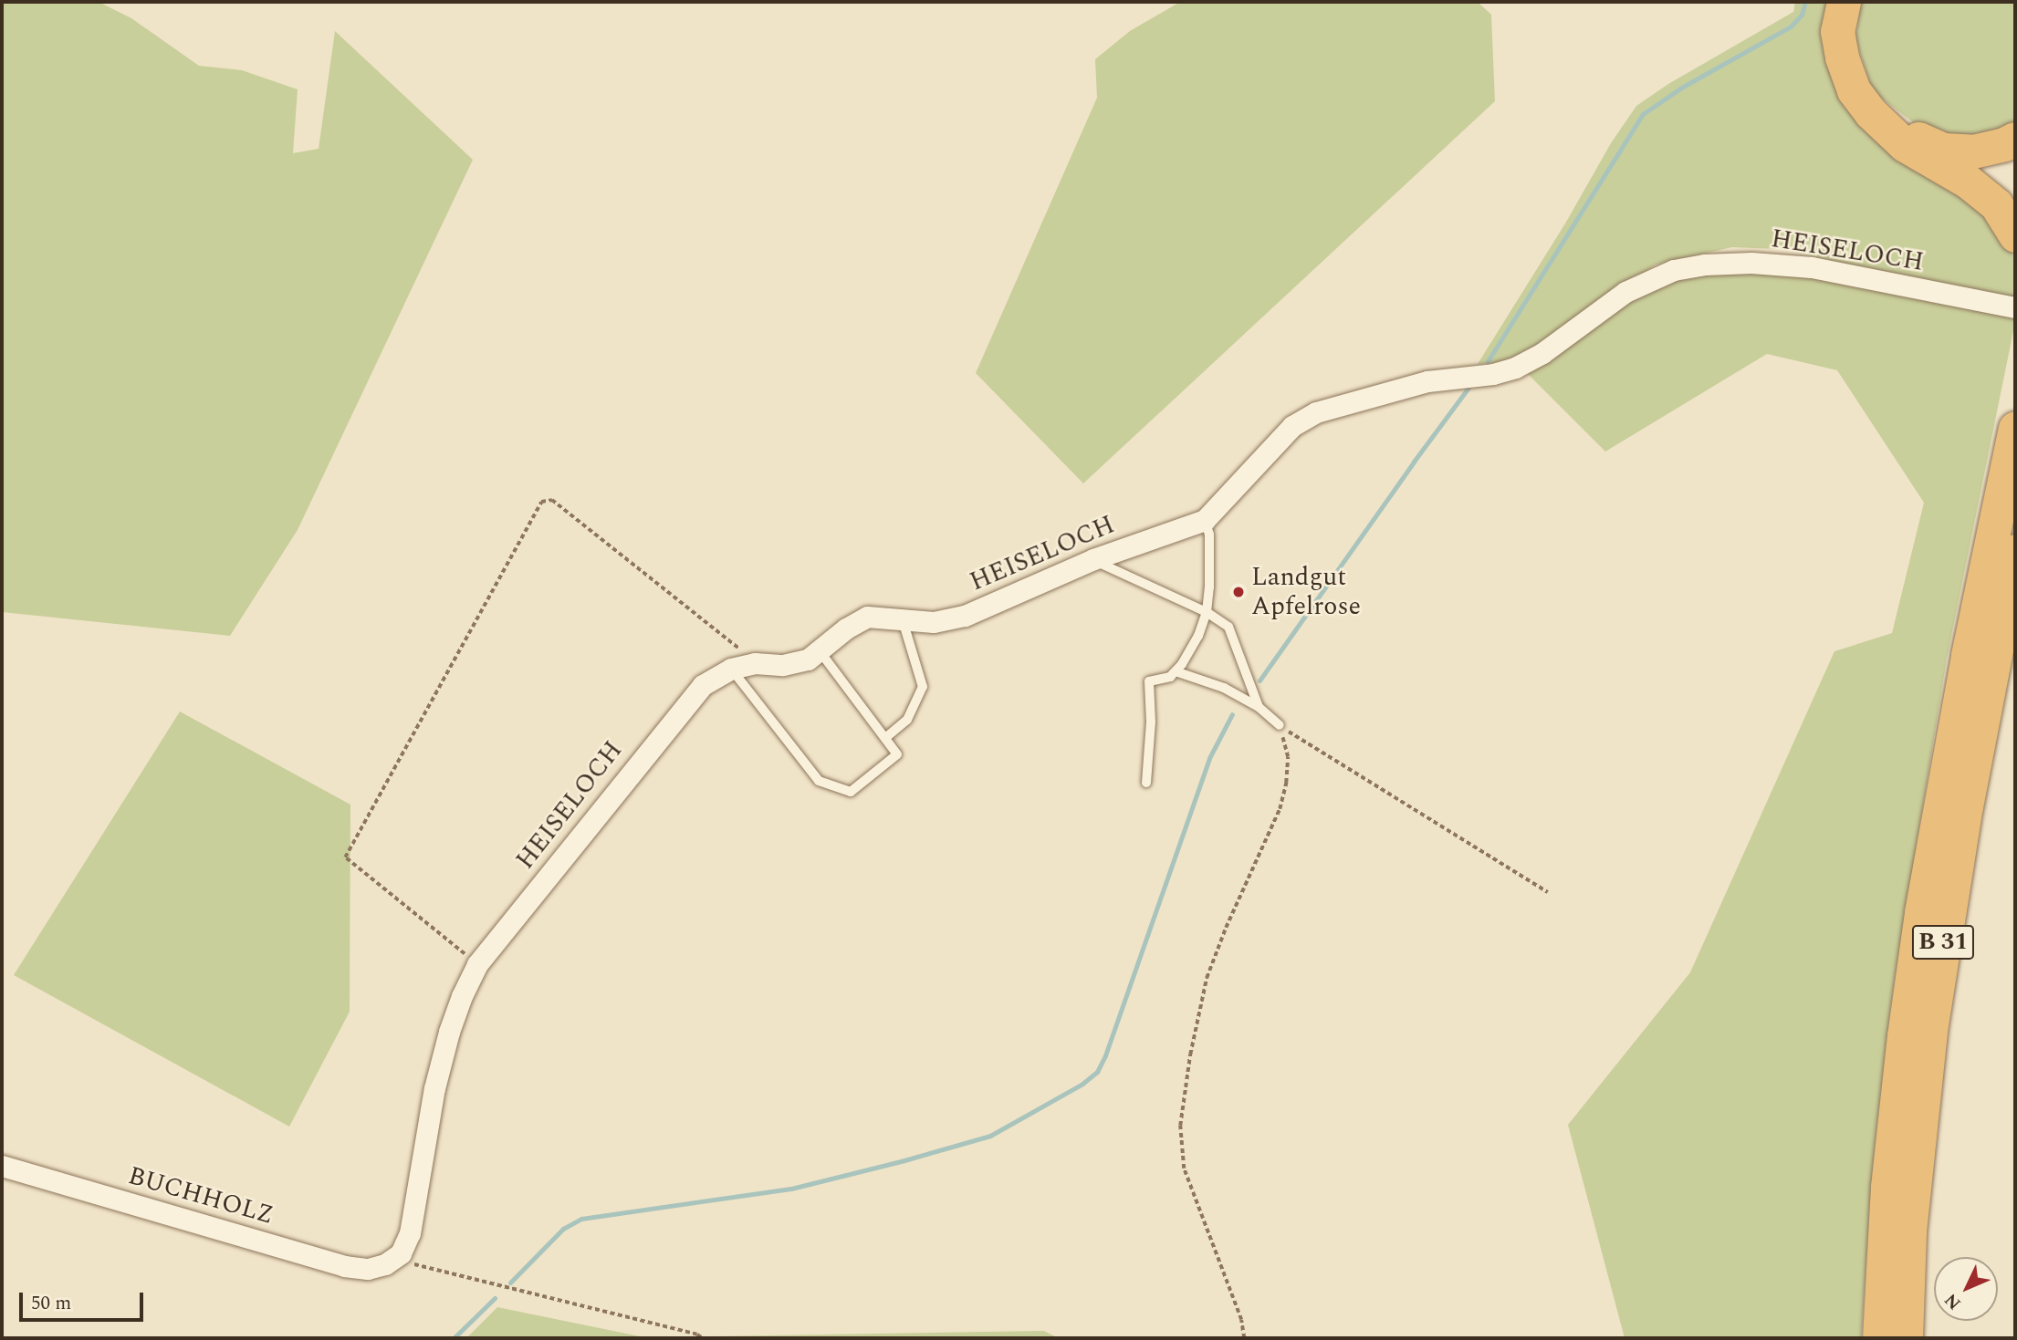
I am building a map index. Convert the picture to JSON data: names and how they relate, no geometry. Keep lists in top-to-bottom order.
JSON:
{
  "streets": {
    "highway": ["B 31"],
    "street": ["HEISELOCH", "BUCHHOLZ"]
  },
  "crossings": [
    ["HEISELOCH", "BUCHHOLZ"]
  ],
  "places": ["Landgut Apfelrose"],
  "scale_bar": "50 m",
  "north": "bottom left"
}
